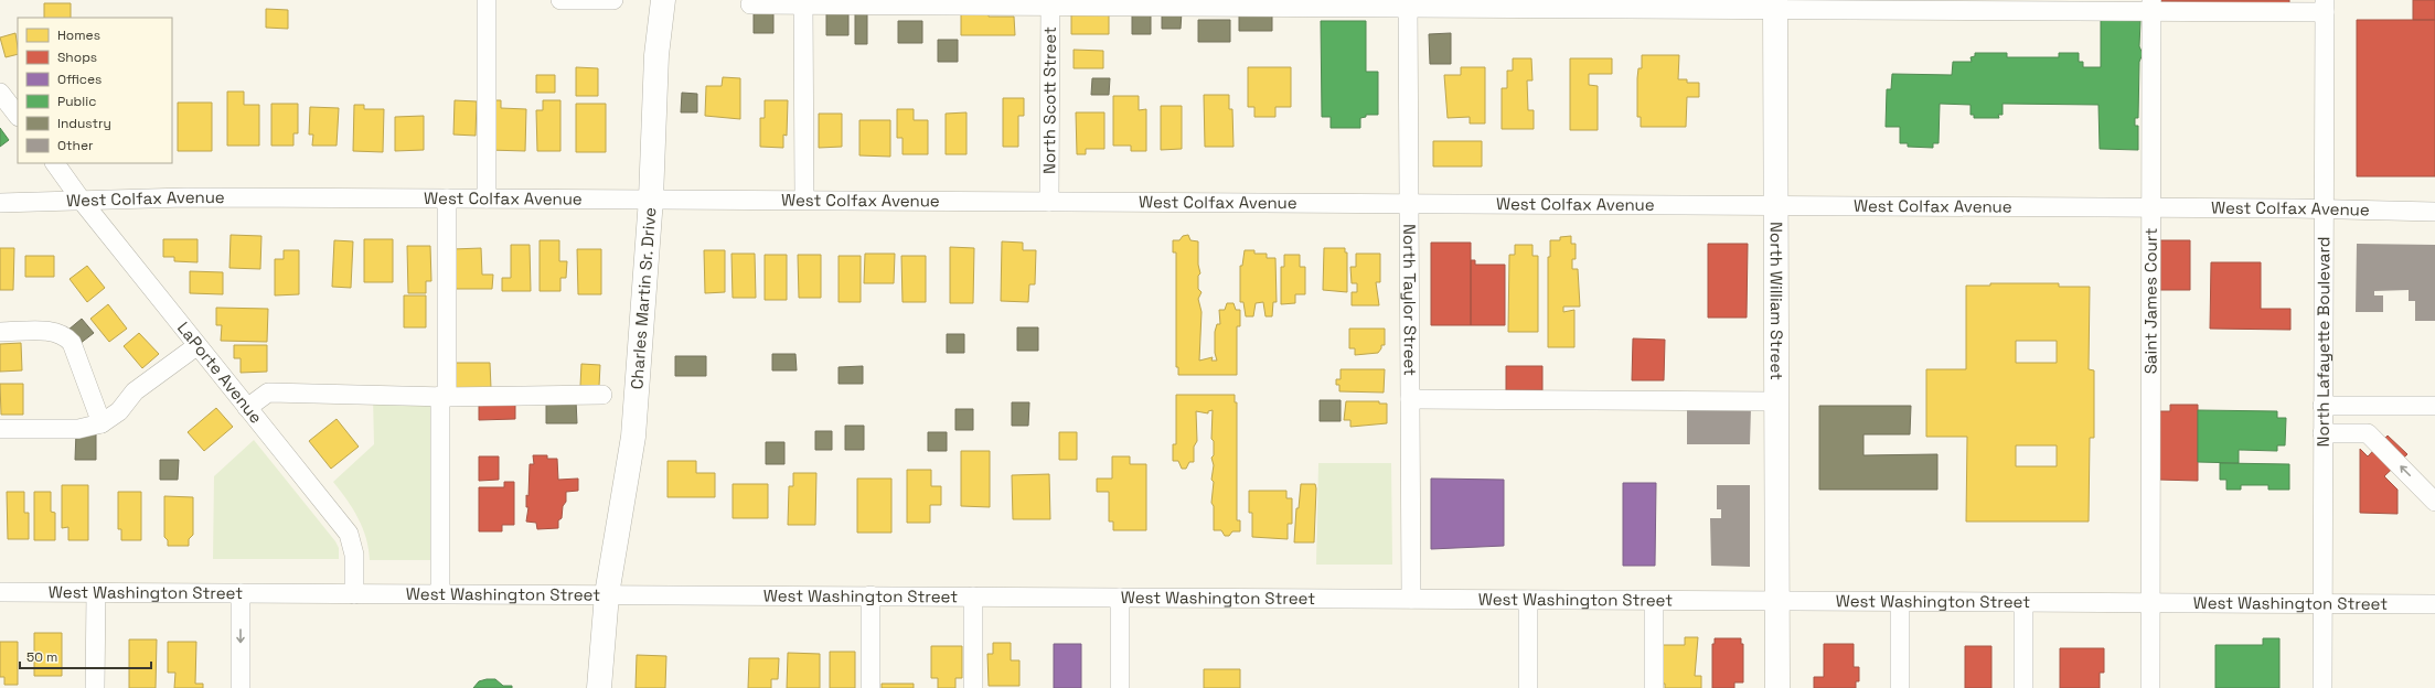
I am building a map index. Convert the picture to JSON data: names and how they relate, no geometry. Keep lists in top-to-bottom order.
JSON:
{
  "streets": {
    "main road": ["Charles Martin Sr. Drive", "North William Street"],
    "street": [
      "North Scott Street",
      "West Colfax Avenue",
      "North Taylor Street",
      "Saint James Court",
      "North Lafayette Boulevard",
      "LaPorte Avenue",
      "West Washington Street"
    ]
  },
  "crossings": [
    ["North Scott Street", "West Colfax Avenue"],
    ["West Colfax Avenue", "Charles Martin Sr. Drive"],
    ["West Colfax Avenue", "North Taylor Street"],
    ["West Colfax Avenue", "North William Street"],
    ["West Colfax Avenue", "Saint James Court"],
    ["West Colfax Avenue", "North Lafayette Boulevard"],
    ["West Colfax Avenue", "LaPorte Avenue"],
    ["Charles Martin Sr. Drive", "West Washington Street"],
    ["North Taylor Street", "West Washington Street"],
    ["North William Street", "West Washington Street"],
    ["Saint James Court", "West Washington Street"],
    ["North Lafayette Boulevard", "West Washington Street"],
    ["LaPorte Avenue", "West Washington Street"]
  ],
  "legend": [
    "Homes",
    "Shops",
    "Offices",
    "Public",
    "Industry",
    "Other"
  ],
  "scale_bar": "50 m"
}
